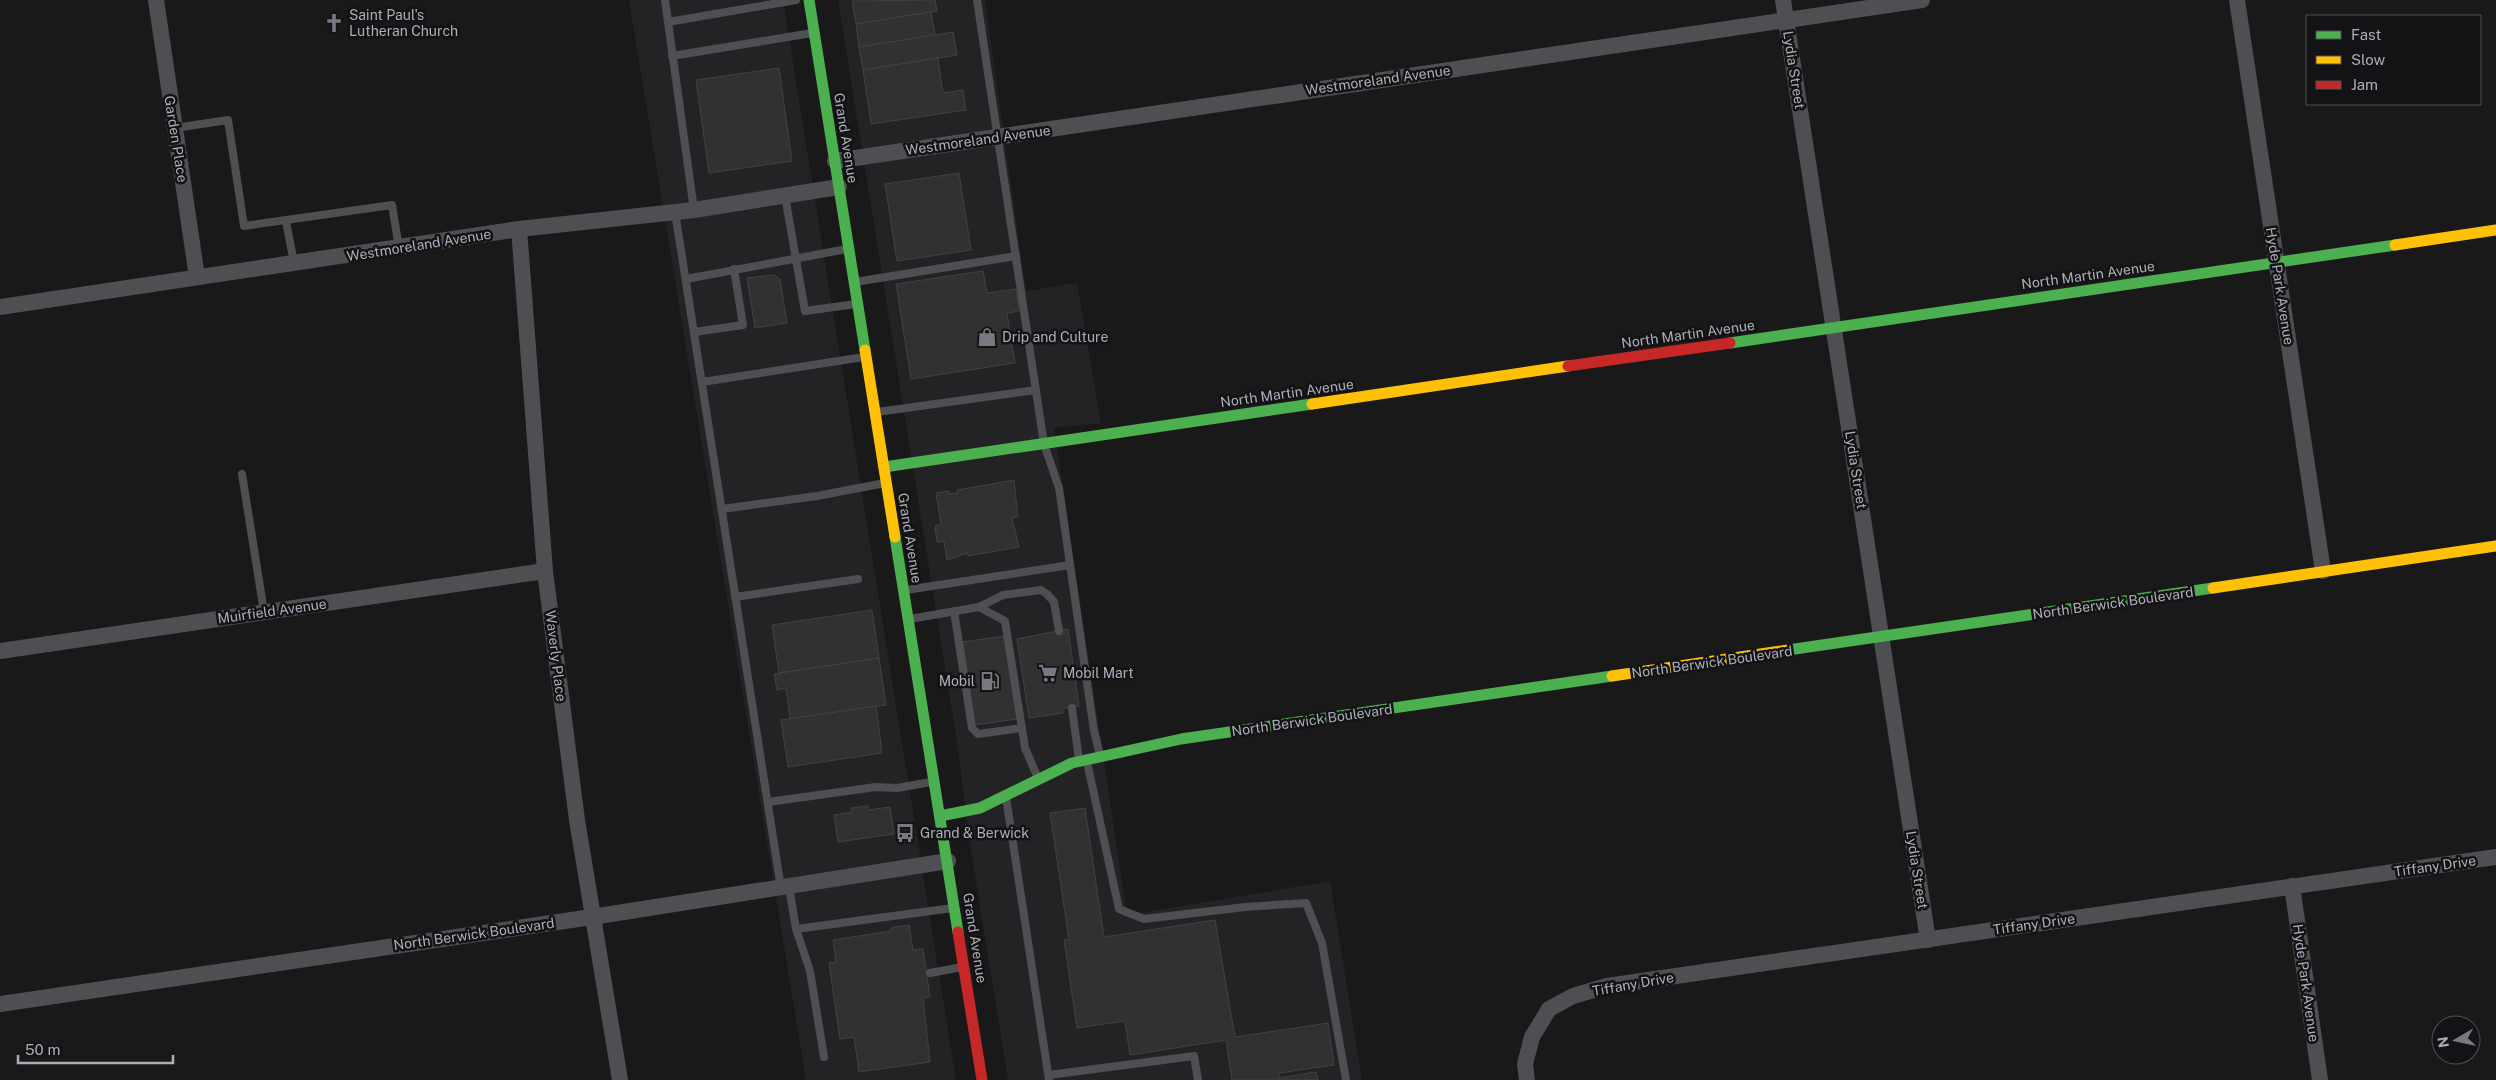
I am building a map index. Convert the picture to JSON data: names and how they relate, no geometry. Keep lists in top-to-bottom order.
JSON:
{
  "streets": {
    "street": [
      "Lydia Street",
      "Westmoreland Avenue",
      "Grand Avenue",
      "Garden Place",
      "North Martin Avenue",
      "Hyde Park Avenue",
      "North Berwick Boulevard",
      "Muirfield Avenue",
      "Waverly Place",
      "Tiffany Drive"
    ]
  },
  "crossings": [
    ["Lydia Street", "Westmoreland Avenue"],
    ["Lydia Street", "North Martin Avenue"],
    ["Lydia Street", "North Berwick Boulevard"],
    ["Lydia Street", "Tiffany Drive"],
    ["Westmoreland Avenue", "Grand Avenue"],
    ["Westmoreland Avenue", "Garden Place"],
    ["Westmoreland Avenue", "Waverly Place"],
    ["Grand Avenue", "North Martin Avenue"],
    ["Grand Avenue", "North Berwick Boulevard"],
    ["North Martin Avenue", "Hyde Park Avenue"],
    ["Hyde Park Avenue", "North Berwick Boulevard"],
    ["Hyde Park Avenue", "Tiffany Drive"],
    ["North Berwick Boulevard", "Waverly Place"],
    ["Muirfield Avenue", "Waverly Place"]
  ],
  "places": {
    "church": ["Saint Paul's Lutheran Church"],
    "shop": ["Drip and Culture"],
    "supermarket": ["Mobil Mart"],
    "fuel station": ["Mobil"],
    "bus stop": ["Grand & Berwick"]
  },
  "legend": ["Fast", "Slow", "Jam"],
  "scale_bar": "50 m",
  "north": "left"
}
